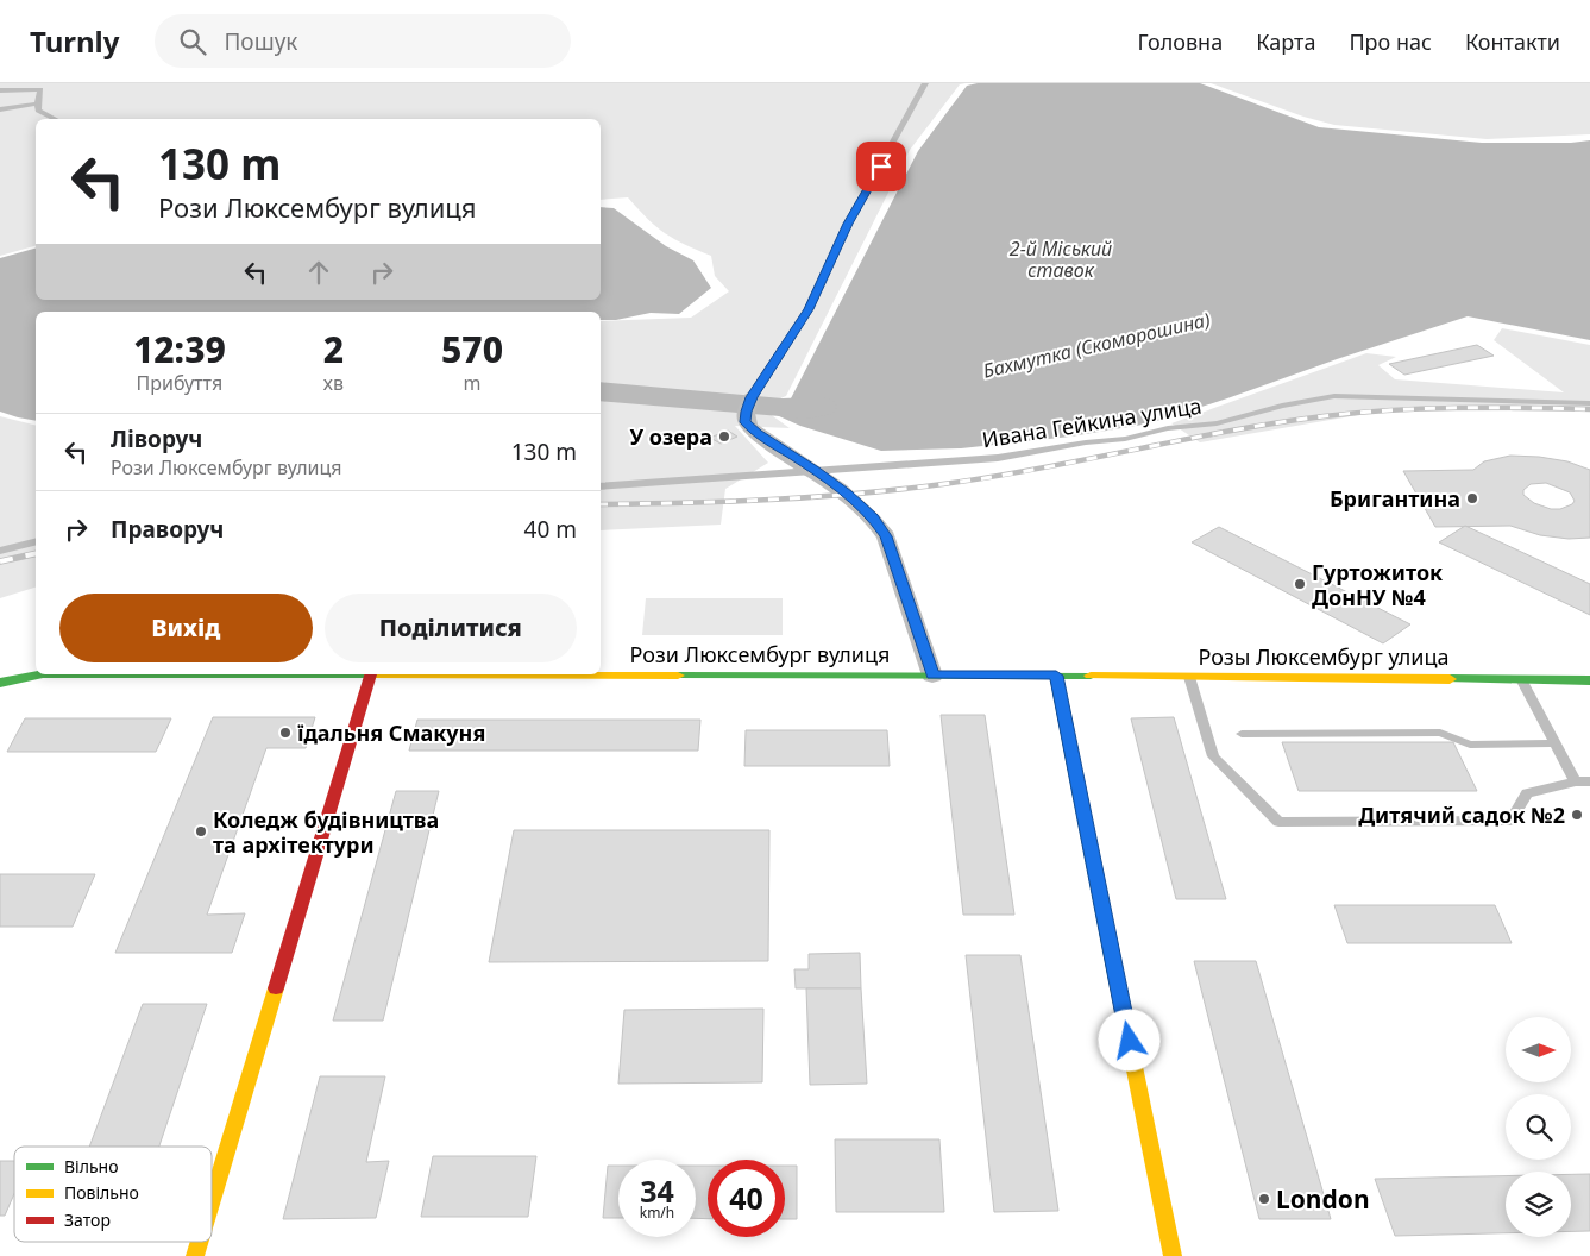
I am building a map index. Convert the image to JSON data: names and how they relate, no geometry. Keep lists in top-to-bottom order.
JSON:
{
  "streets": {
    "street": ["Рози Люксембург вулиця", "Розы Люксембург улица"],
    "lane": ["Ивана Гейкина улица"]
  },
  "crossings": [
    ["Рози Люксембург вулиця", "Розы Люксембург улица"]
  ],
  "water": ["2-й Міський ставок", "Бахмутка (Скоморошина)"],
  "places": [
    "У озера",
    "Бригантина",
    "Гуртожиток ДонНУ №4",
    "їдальня Смакуня",
    "Дитячий садок №2",
    "Коледж будівництва та архітектури",
    "London"
  ],
  "legend": ["Вільно", "Повільно", "Затор"],
  "north": "right",
  "page": {
    "header": "Turnly",
    "search": "Пошук",
    "nav": [
      "Головна",
      "Карта",
      "Про нас",
      "Контакти"
    ],
    "turn": ["130 m", "Рози Люксембург вулиця"],
    "eta": [
      "12:39",
      "Прибуття",
      "2",
      "хв",
      "570",
      "m"
    ],
    "list": [
      {
        "name": "Ліворуч",
        "note": "Рози Люксембург вулиця",
        "value": "130 m"
      },
      {
        "name": "Праворуч",
        "value": "40 m"
      }
    ],
    "buttons": ["Вихід", "Поділитися"],
    "speed": "34 km/h",
    "limit": "40"
  }
}
